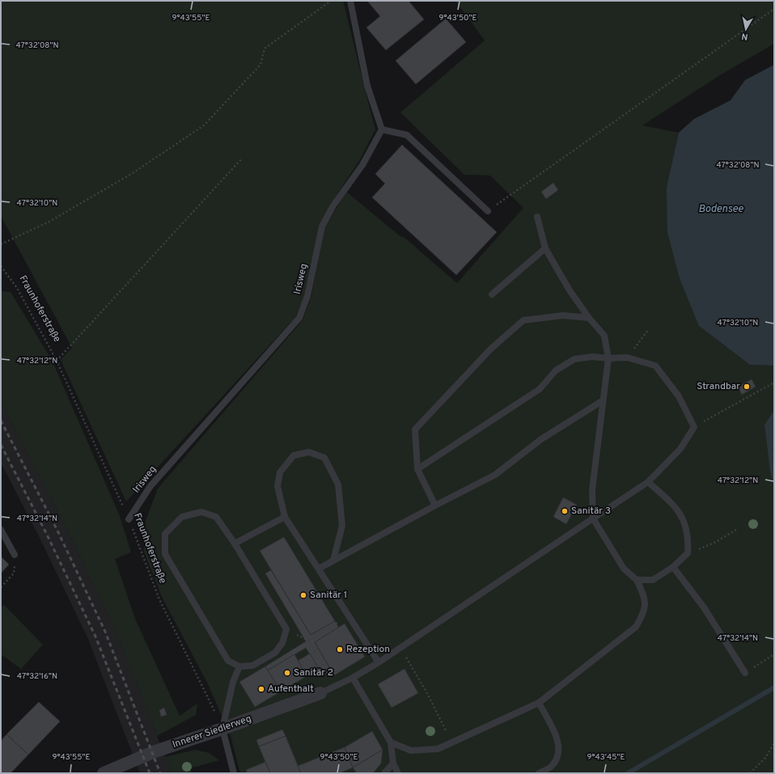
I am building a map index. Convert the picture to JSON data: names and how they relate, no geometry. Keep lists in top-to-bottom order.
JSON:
{
  "streets": {
    "street": ["Innerer Siedlerweg"],
    "lane": ["Irisweg"],
    "path": ["Fraunhoferstraße"]
  },
  "crossings": [
    ["Irisweg", "Fraunhoferstraße"],
    ["Fraunhoferstraße", "Innerer Siedlerweg"]
  ],
  "water": ["Bodensee"],
  "places": [
    "Strandbar",
    "Sanitär 3",
    "Sanitär 1",
    "Rezeption",
    "Sanitär 2",
    "Aufenthalt"
  ],
  "north": "bottom",
  "coordinates": [
    "9°43'55\"E",
    "9°43'50\"E",
    "47°32'08\"N",
    "47°32'10\"N",
    "47°32'12\"N",
    "47°32'14\"N",
    "47°32'16\"N",
    "9°43'45\"E"
  ]
}
